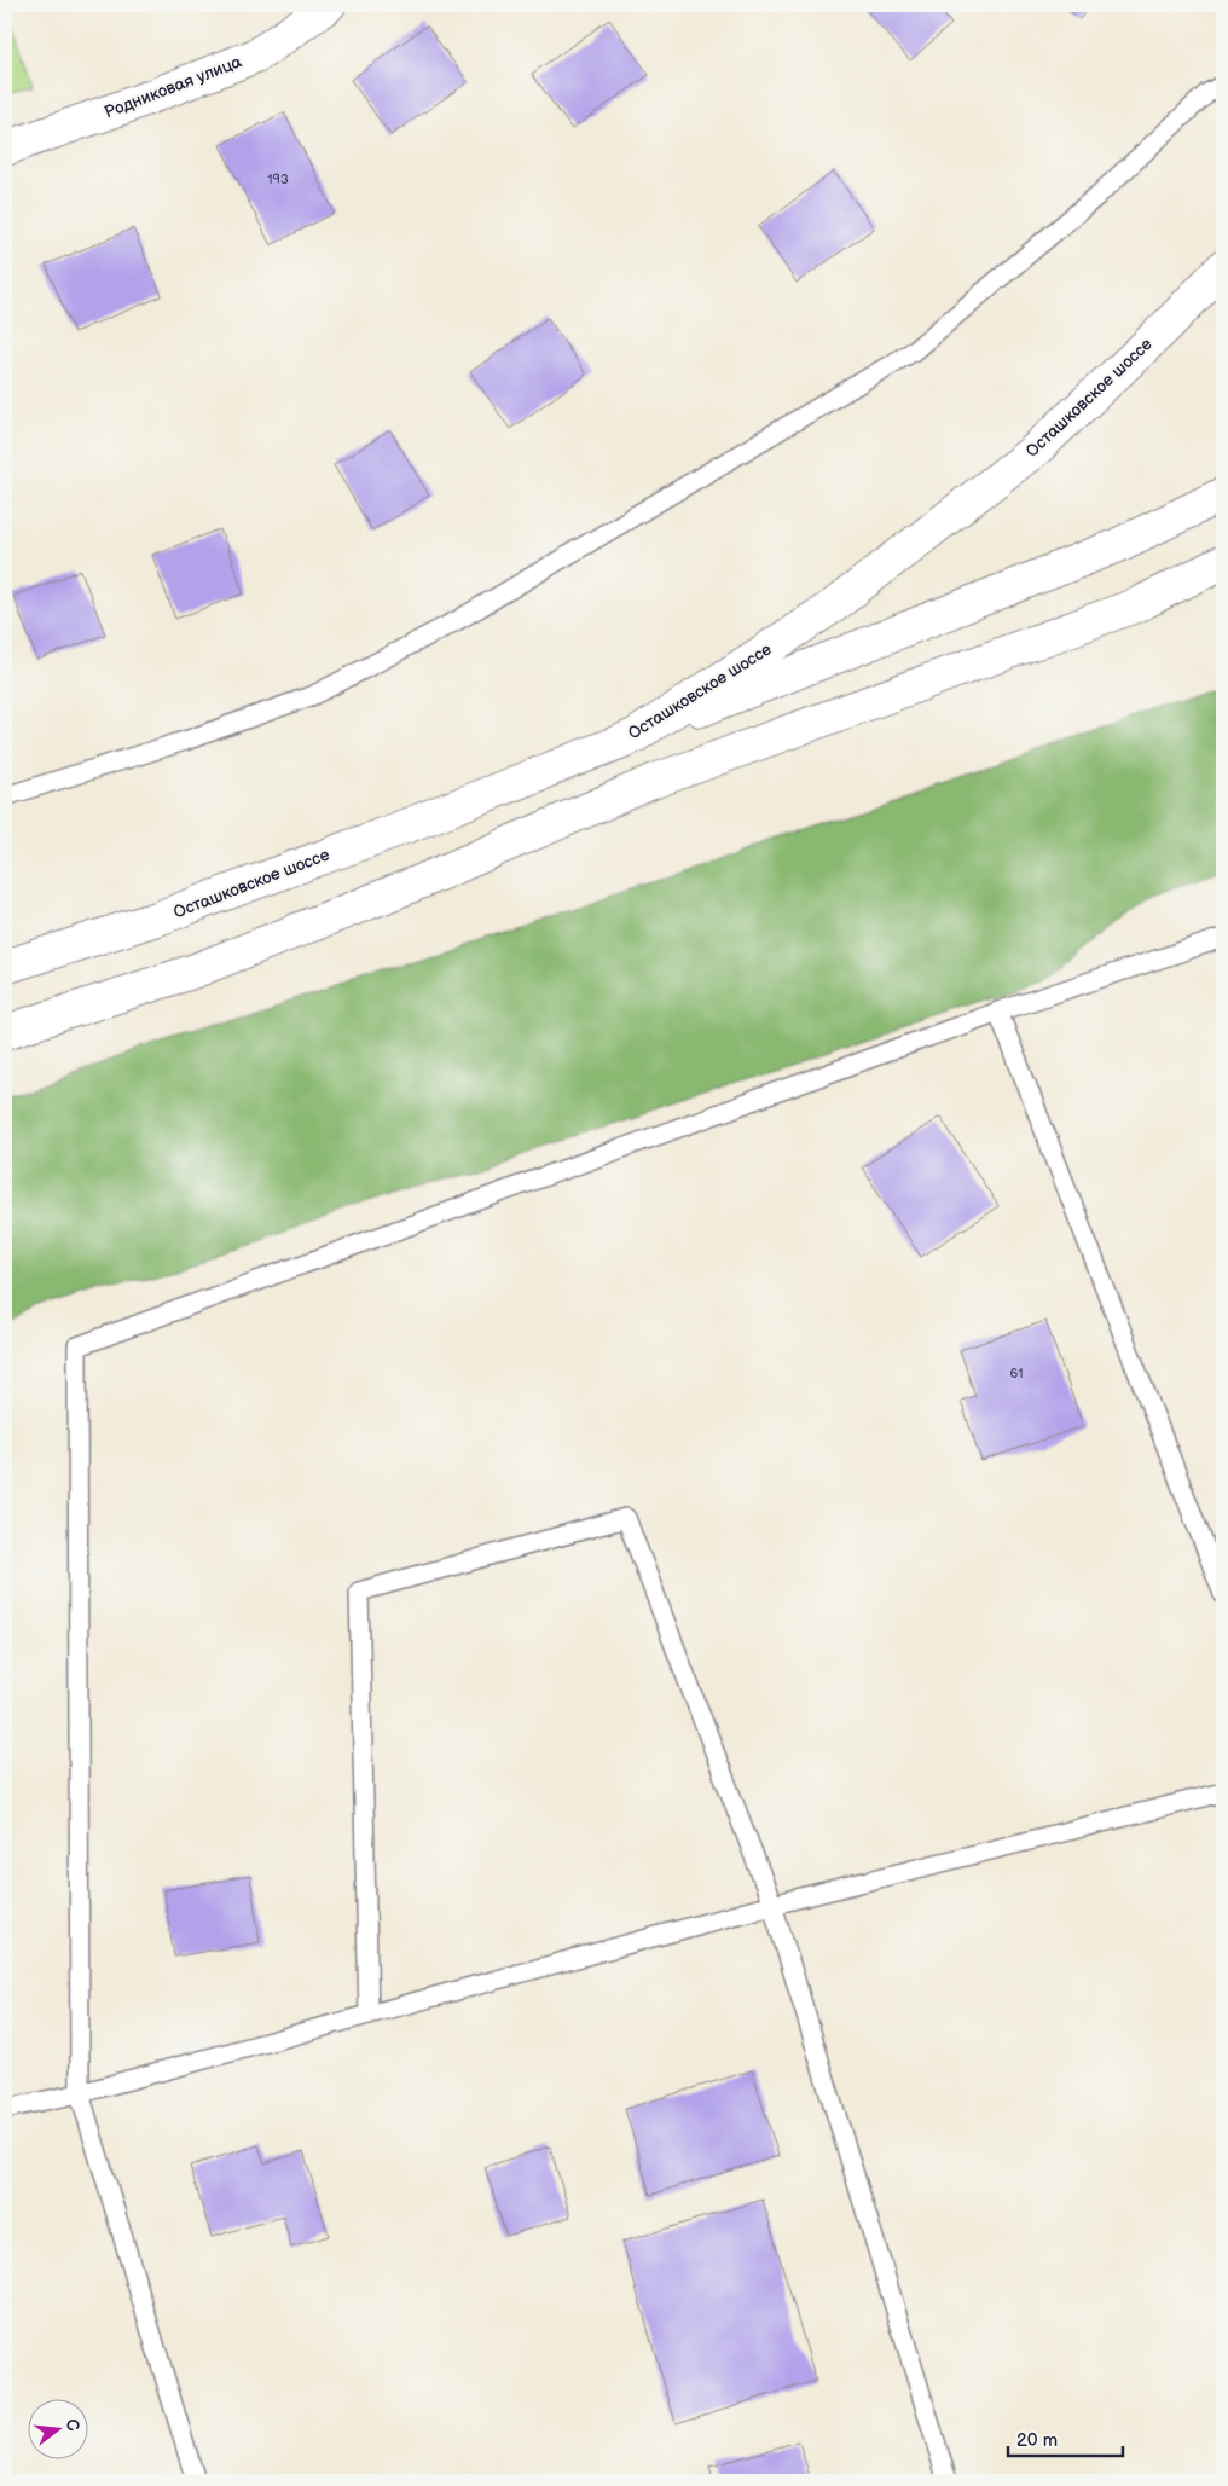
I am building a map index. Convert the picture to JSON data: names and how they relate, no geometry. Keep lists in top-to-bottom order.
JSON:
{
  "streets": {
    "main road": ["Родниковая улица", "Осташковское шоссе"]
  },
  "house_numbers": ["193", "61"],
  "scale_bar": "20 m",
  "north": "right"
}
